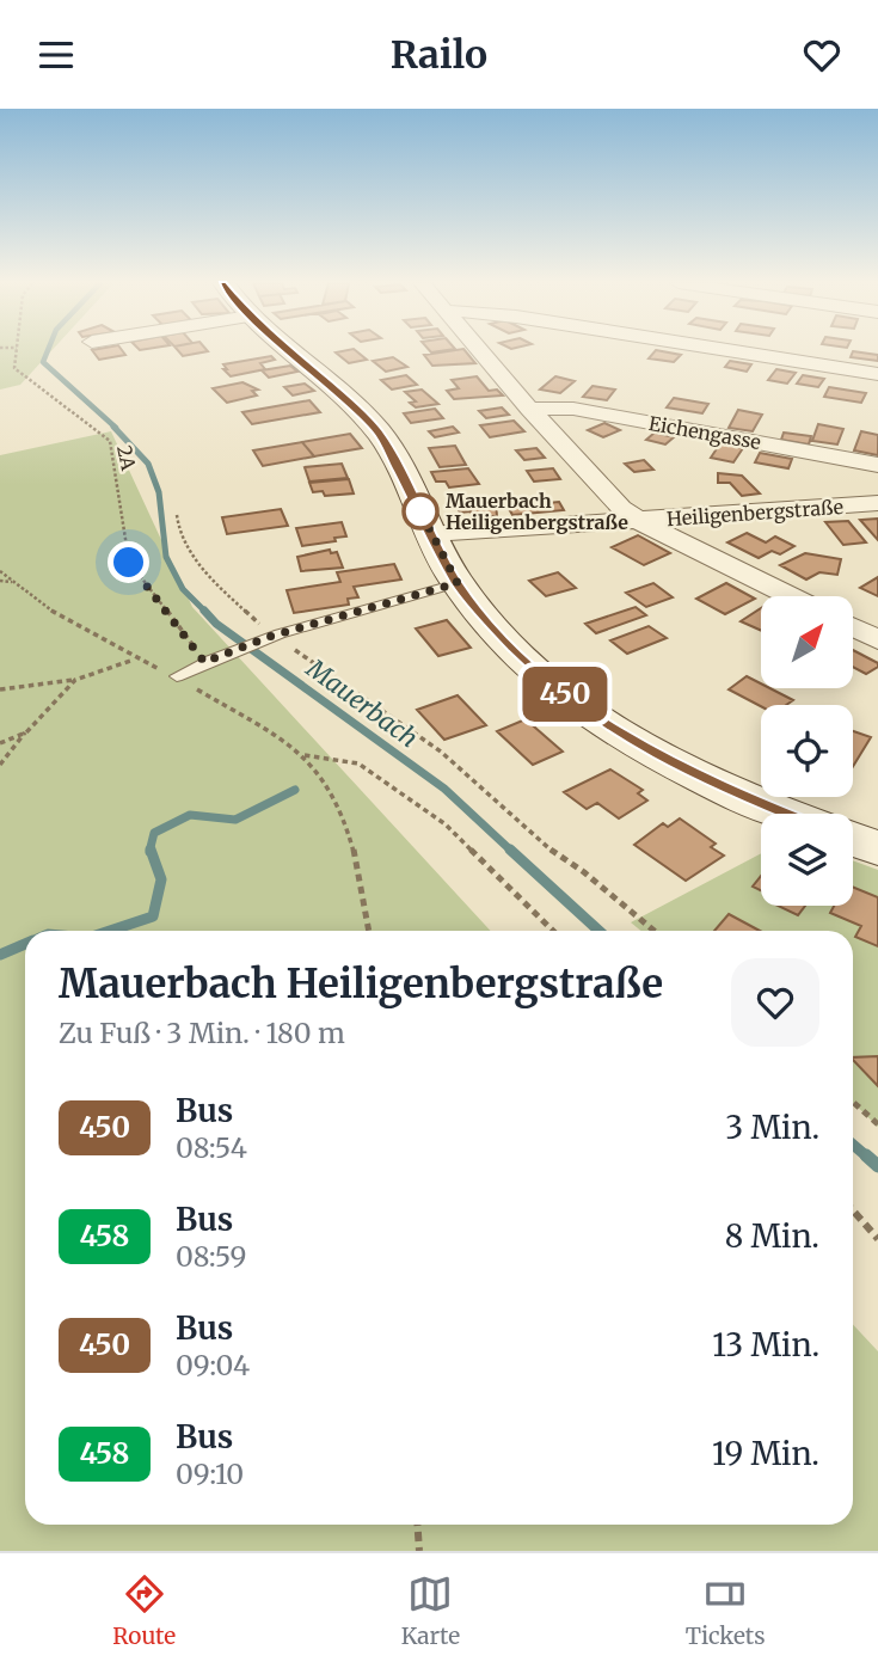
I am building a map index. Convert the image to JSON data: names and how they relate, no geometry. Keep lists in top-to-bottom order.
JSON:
{
  "streets": {
    "street": ["Eichengasse", "Heiligenbergstraße"],
    "path": ["2A"]
  },
  "water": ["Mauerbach"],
  "places": ["Mauerbach Heiligenbergstraße"],
  "lines": ["bus line 450"],
  "north": "top right",
  "page": {
    "header": "Railo",
    "on_map": "450",
    "heading": ["Mauerbach Heiligenbergstraße", "Zu Fuß · 3 Min. · 180 m"],
    "list": [
      {
        "mark": "450",
        "name": "Bus",
        "note": "08:54",
        "value": "3 Min."
      },
      {
        "mark": "458",
        "name": "Bus",
        "note": "08:59",
        "value": "8 Min."
      },
      {
        "mark": "450",
        "name": "Bus",
        "note": "09:04",
        "value": "13 Min."
      },
      {
        "mark": "458",
        "name": "Bus",
        "note": "09:10",
        "value": "19 Min."
      }
    ],
    "tabs": ["Route", "Karte", "Tickets"]
  }
}
